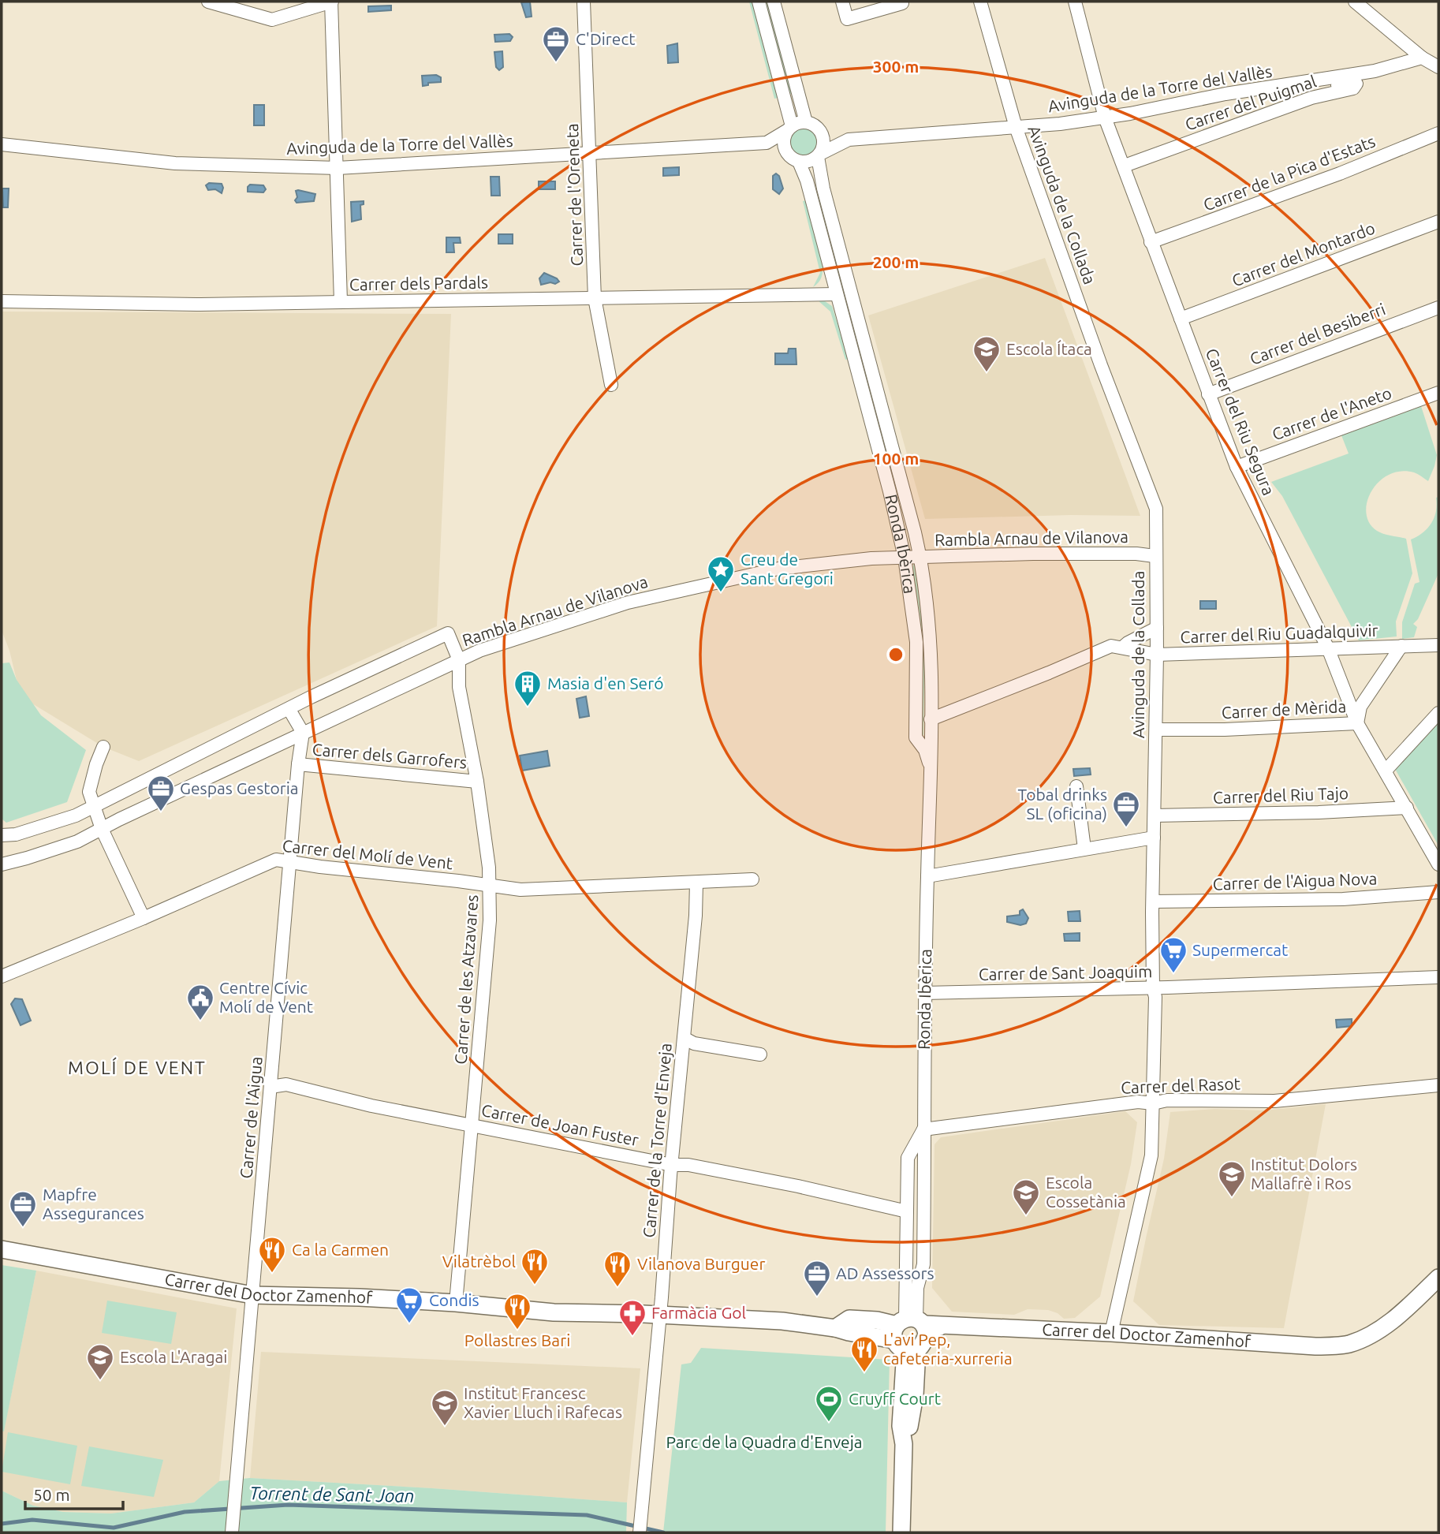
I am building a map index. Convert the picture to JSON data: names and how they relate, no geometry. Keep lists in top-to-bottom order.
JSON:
{
  "streets": {
    "street": [
      "Avinguda de la Torre del Vallès",
      "Carrer del Puigmal",
      "Carrer de la Pica d'Estats",
      "Carrer de l'Oreneta",
      "Avinguda de la Collada",
      "Carrer del Montardo",
      "Carrer dels Pardals",
      "Carrer del Besiberri",
      "Carrer de l'Aneto",
      "Carrer del Riu Segura",
      "Rambla Arnau de Vilanova",
      "Ronda Ibèrica",
      "Carrer del Riu Guadalquivir",
      "Carrer de Mèrida",
      "Carrer dels Garrofers",
      "Carrer del Riu Tajo",
      "Carrer del Molí de Vent",
      "Carrer de l'Aigua Nova",
      "Carrer de Sant Joaquim",
      "Carrer de les Atzavares",
      "Carrer del Rasot",
      "Carrer de l'Aigua",
      "Carrer de Joan Fuster",
      "Carrer de la Torre d'Enveja",
      "Carrer del Doctor Zamenhof"
    ]
  },
  "crossings": [
    ["Avinguda de la Torre del Vallès", "Carrer del Puigmal"],
    ["Avinguda de la Torre del Vallès", "Carrer de l'Oreneta"],
    ["Avinguda de la Torre del Vallès", "Avinguda de la Collada"],
    ["Avinguda de la Torre del Vallès", "Carrer del Riu Segura"],
    ["Avinguda de la Torre del Vallès", "Ronda Ibèrica"],
    ["Carrer del Puigmal", "Carrer del Riu Segura"],
    ["Carrer de la Pica d'Estats", "Carrer del Riu Segura"],
    ["Carrer de l'Oreneta", "Carrer dels Pardals"],
    ["Avinguda de la Collada", "Rambla Arnau de Vilanova"],
    ["Avinguda de la Collada", "Carrer del Riu Guadalquivir"],
    ["Avinguda de la Collada", "Carrer de Mèrida"],
    ["Avinguda de la Collada", "Carrer del Riu Tajo"],
    ["Avinguda de la Collada", "Carrer de l'Aigua Nova"],
    ["Avinguda de la Collada", "Carrer de Sant Joaquim"],
    ["Avinguda de la Collada", "Carrer del Rasot"],
    ["Avinguda de la Collada", "Carrer del Doctor Zamenhof"],
    ["Carrer del Montardo", "Carrer del Riu Segura"],
    ["Carrer dels Pardals", "Ronda Ibèrica"],
    ["Carrer del Besiberri", "Carrer del Riu Segura"],
    ["Carrer de l'Aneto", "Carrer del Riu Segura"],
    ["Carrer del Riu Segura", "Carrer del Riu Guadalquivir"],
    ["Carrer del Riu Segura", "Carrer de Mèrida"],
    ["Carrer del Riu Segura", "Carrer del Riu Tajo"],
    ["Rambla Arnau de Vilanova", "Ronda Ibèrica"],
    ["Rambla Arnau de Vilanova", "Carrer de les Atzavares"],
    ["Rambla Arnau de Vilanova", "Carrer de l'Aigua"],
    ["Ronda Ibèrica", "Carrer del Riu Guadalquivir"],
    ["Ronda Ibèrica", "Carrer de Sant Joaquim"],
    ["Ronda Ibèrica", "Carrer del Rasot"],
    ["Ronda Ibèrica", "Carrer de Joan Fuster"],
    ["Ronda Ibèrica", "Carrer del Doctor Zamenhof"],
    ["Carrer del Riu Guadalquivir", "Carrer de Mèrida"],
    ["Carrer dels Garrofers", "Carrer de les Atzavares"],
    ["Carrer dels Garrofers", "Carrer de l'Aigua"],
    ["Carrer del Molí de Vent", "Carrer de les Atzavares"],
    ["Carrer del Molí de Vent", "Carrer de l'Aigua"],
    ["Carrer del Molí de Vent", "Carrer de la Torre d'Enveja"],
    ["Carrer de les Atzavares", "Carrer de Joan Fuster"],
    ["Carrer de les Atzavares", "Carrer del Doctor Zamenhof"],
    ["Carrer de l'Aigua", "Carrer de Joan Fuster"],
    ["Carrer de l'Aigua", "Carrer del Doctor Zamenhof"],
    ["Carrer de Joan Fuster", "Carrer de la Torre d'Enveja"],
    ["Carrer de la Torre d'Enveja", "Carrer del Doctor Zamenhof"]
  ],
  "districts": ["MOLÍ DE VENT"],
  "water": ["Torrent de Sant Joan"],
  "parks": ["Parc de la Quadra d'Enveja"],
  "places": {
    "office": [
      "C'Direct",
      "Gespas Gestoria",
      "Tobal drinks SL (oficina)",
      "Mapfre Assegurances",
      "AD Assessors"
    ],
    "school or university": [
      "Escola Ítaca",
      "Institut Dolors Mallafrè i Ros",
      "Escola Cossetània",
      "Escola L'Aragai",
      "Institut Francesc Xavier Lluch i Rafecas"
    ],
    "place": ["Creu de Sant Gregori"],
    "building": ["Masia d'en Seró"],
    "supermarket": ["Supermercat", "Condis"],
    "public building": ["Centre Cívic Molí de Vent"],
    "restaurant": [
      "Ca la Carmen",
      "Vilatrèbol",
      "Vilanova Burguer",
      "Pollastres Bari",
      "L'avi Pep, cafeteria-xurreria"
    ],
    "pharmacy": ["Farmàcia Gol"],
    "sports": ["Cruyff Court"]
  },
  "scale_bar": "50 m",
  "rings": ["300 m", "200 m", "100 m"]
}
